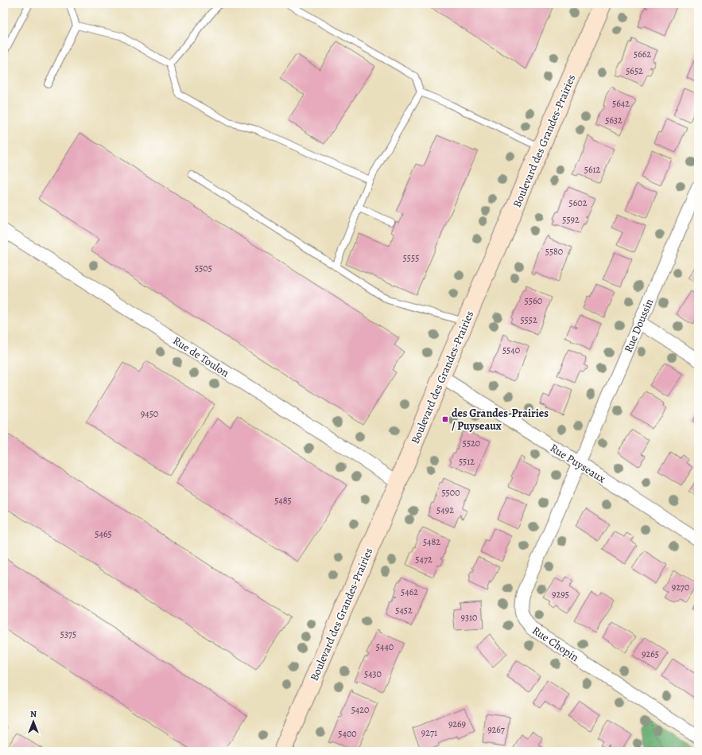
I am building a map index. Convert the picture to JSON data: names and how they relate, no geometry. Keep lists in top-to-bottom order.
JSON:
{
  "streets": {
    "main road": ["Boulevard des Grandes-Prairies"],
    "street": [
      "Rue Doussin",
      "Rue de Toulon",
      "Rue Puyseaux",
      "Rue Chopin"
    ]
  },
  "crossings": [
    ["Boulevard des Grandes-Prairies", "Rue de Toulon"],
    ["Boulevard des Grandes-Prairies", "Rue Puyseaux"],
    ["Rue Doussin", "Rue Puyseaux"],
    ["Rue Doussin", "Rue Chopin"],
    ["Rue Puyseaux", "Rue Chopin"]
  ],
  "places": {
    "transit": ["des Grandes-Prairies / Puyseaux"]
  },
  "house_numbers": [
    "5662",
    "5652",
    "5642",
    "5632",
    "5612",
    "5602",
    "5592",
    "5580",
    "5555",
    "5505",
    "5560",
    "5552",
    "5540",
    "9450",
    "5520",
    "5512",
    "5500",
    "5485",
    "5492",
    "5465",
    "5482",
    "5472",
    "9270",
    "5462",
    "9295",
    "5452",
    "9310",
    "5375",
    "5440",
    "9265",
    "5430",
    "5420",
    "9269",
    "9267",
    "9271",
    "5400"
  ],
  "north": "top"
}
